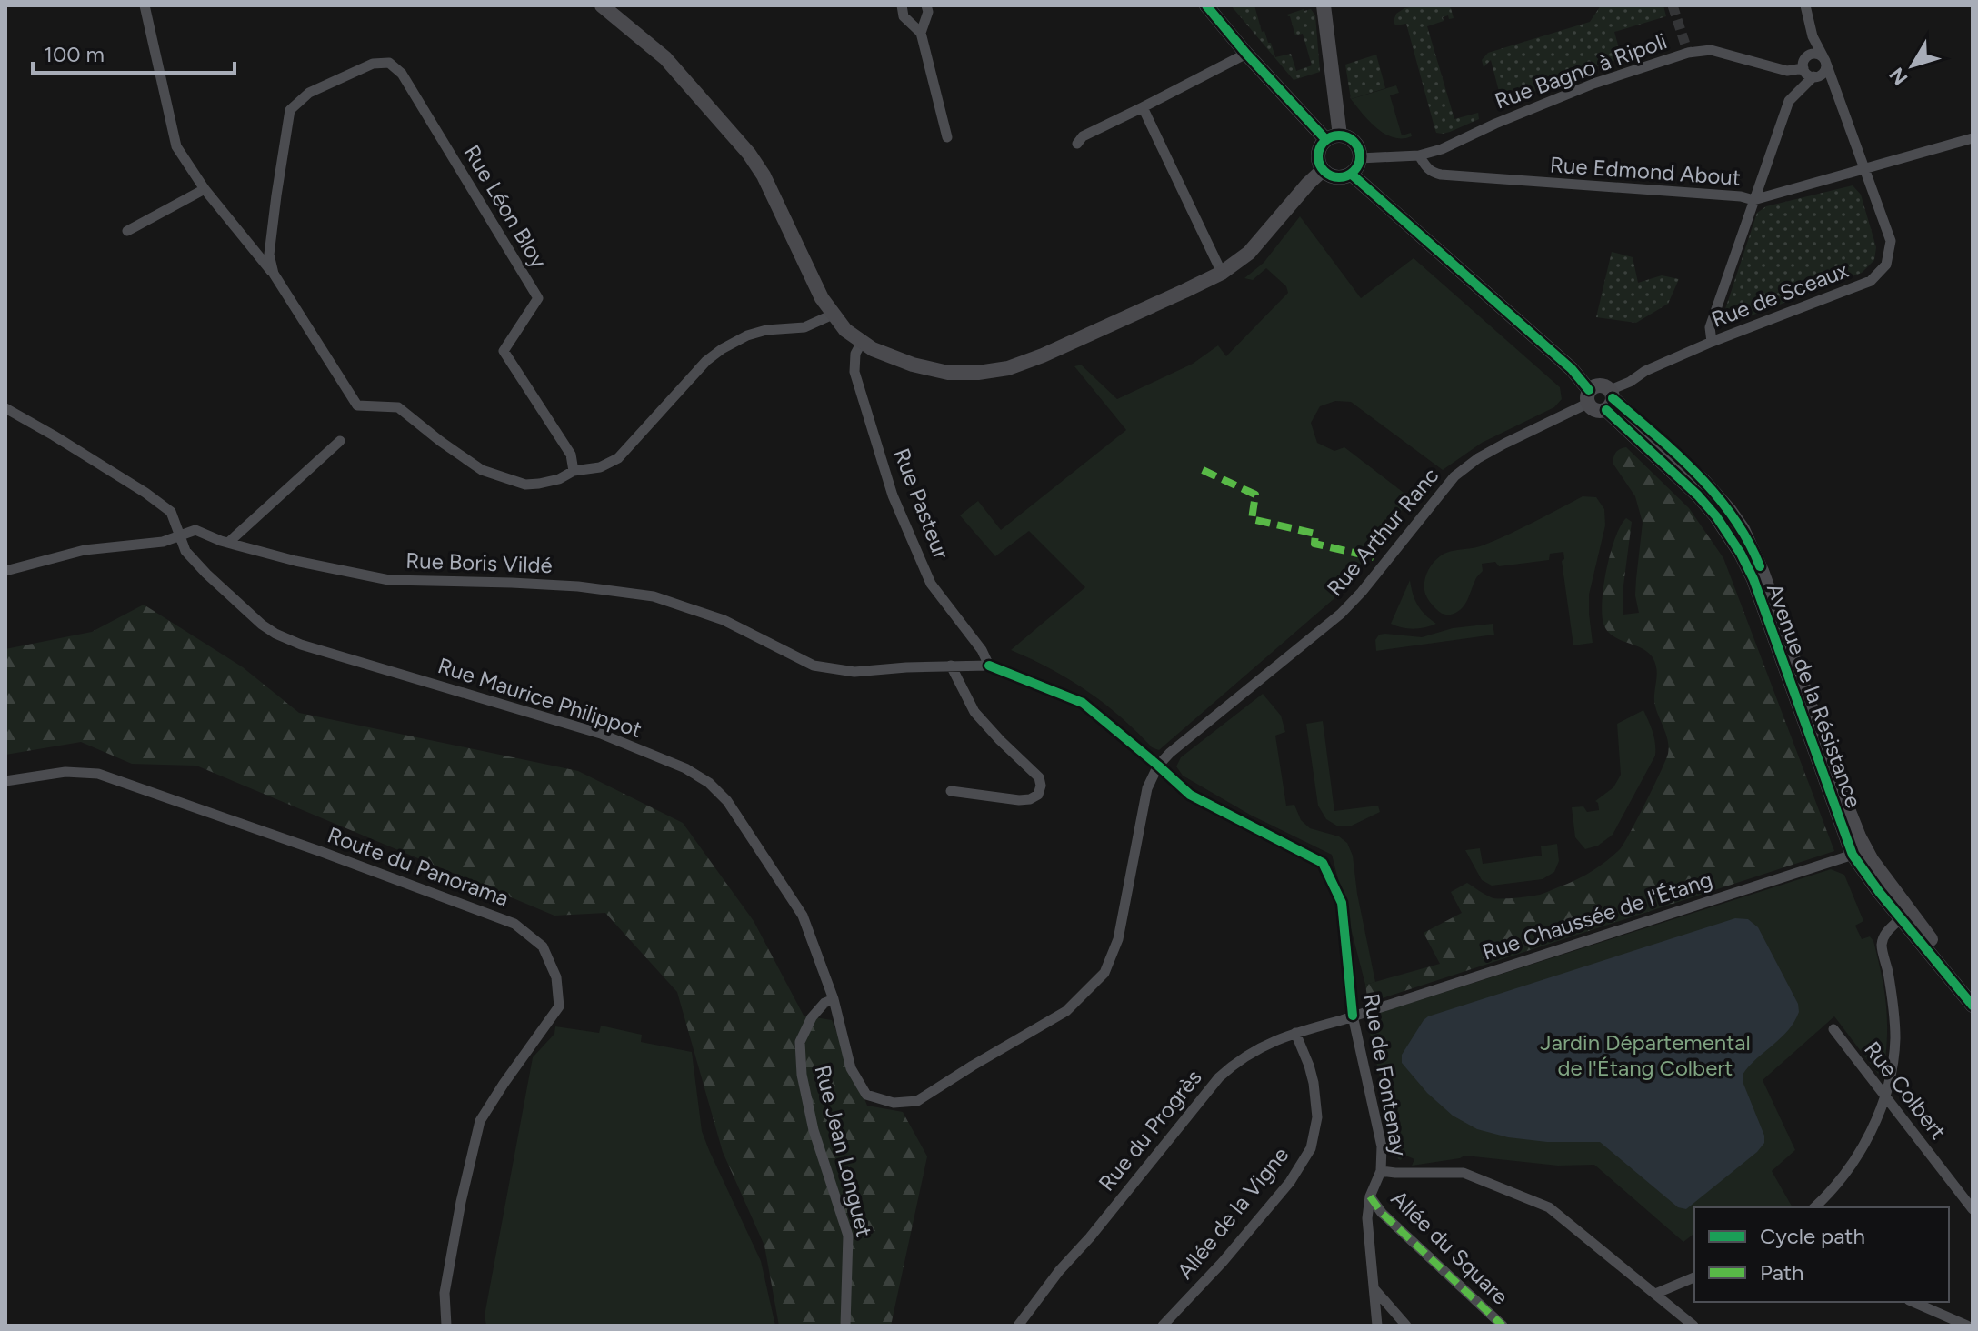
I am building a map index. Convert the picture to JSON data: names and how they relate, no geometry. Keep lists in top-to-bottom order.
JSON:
{
  "streets": {
    "main road": ["Avenue de la Résistance"],
    "street": [
      "Rue Bagno à Ripoli",
      "Rue Edmond About",
      "Rue Léon Bloy",
      "Rue de Sceaux",
      "Rue Pasteur",
      "Rue Arthur Ranc",
      "Rue Boris Vildé",
      "Rue Maurice Philippot",
      "Route du Panorama",
      "Rue Chaussée de l'Étang",
      "Rue de Fontenay",
      "Rue Colbert",
      "Rue du Progrès",
      "Rue Jean Longuet",
      "Allée de la Vigne",
      "Allée du Square"
    ]
  },
  "crossings": [
    ["Rue Bagno à Ripoli", "Rue Edmond About"],
    ["Rue Bagno à Ripoli", "Rue de Sceaux"],
    ["Rue Edmond About", "Rue de Sceaux"],
    ["Rue de Sceaux", "Rue Arthur Ranc"],
    ["Rue de Sceaux", "Avenue de la Résistance"],
    ["Rue Pasteur", "Rue Boris Vildé"],
    ["Rue Pasteur", "Rue de Fontenay"],
    ["Rue Arthur Ranc", "Avenue de la Résistance"],
    ["Rue Arthur Ranc", "Rue Maurice Philippot"],
    ["Rue Arthur Ranc", "Rue de Fontenay"],
    ["Rue Boris Vildé", "Rue Maurice Philippot"],
    ["Rue Boris Vildé", "Rue de Fontenay"],
    ["Avenue de la Résistance", "Rue Chaussée de l'Étang"],
    ["Rue Maurice Philippot", "Rue de Fontenay"],
    ["Rue Maurice Philippot", "Rue Jean Longuet"],
    ["Rue Chaussée de l'Étang", "Rue de Fontenay"],
    ["Rue Chaussée de l'Étang", "Rue du Progrès"],
    ["Rue de Fontenay", "Rue du Progrès"],
    ["Rue du Progrès", "Allée de la Vigne"]
  ],
  "parks": ["Jardin Départemental de l'Étang Colbert"],
  "legend": ["Cycle path", "Path"],
  "scale_bar": "100 m",
  "north": "bottom left"
}
